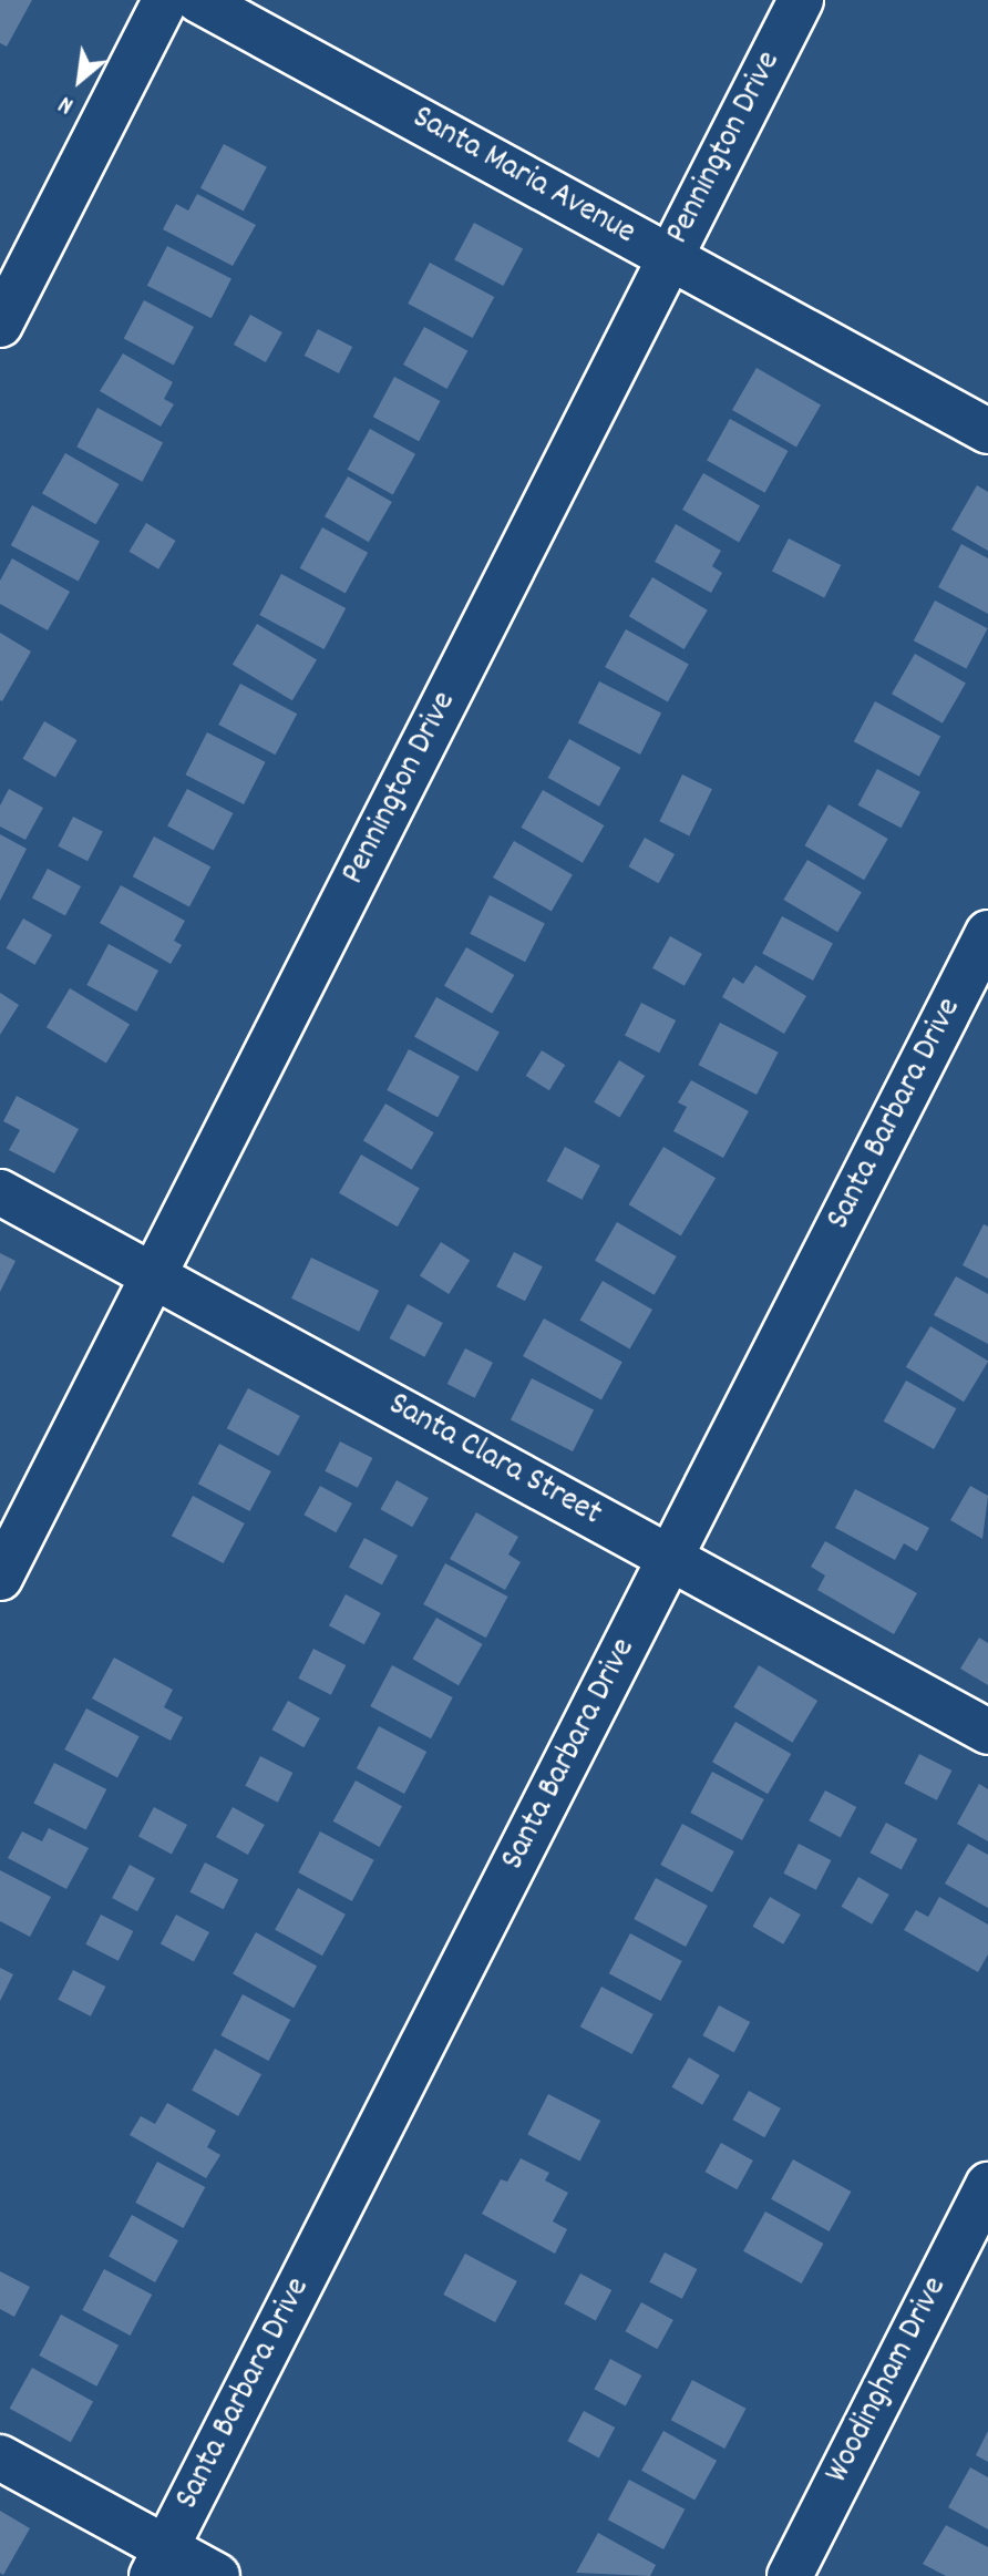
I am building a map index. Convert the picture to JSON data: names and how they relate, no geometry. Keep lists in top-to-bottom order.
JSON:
{
  "streets": {
    "street": [
      "Pennington Drive",
      "Santa Maria Avenue",
      "Santa Barbara Drive",
      "Santa Clara Street",
      "Woodingham Drive"
    ]
  },
  "crossings": [
    ["Pennington Drive", "Santa Maria Avenue"],
    ["Pennington Drive", "Santa Clara Street"],
    ["Santa Barbara Drive", "Santa Clara Street"]
  ],
  "north": "bottom left"
}
